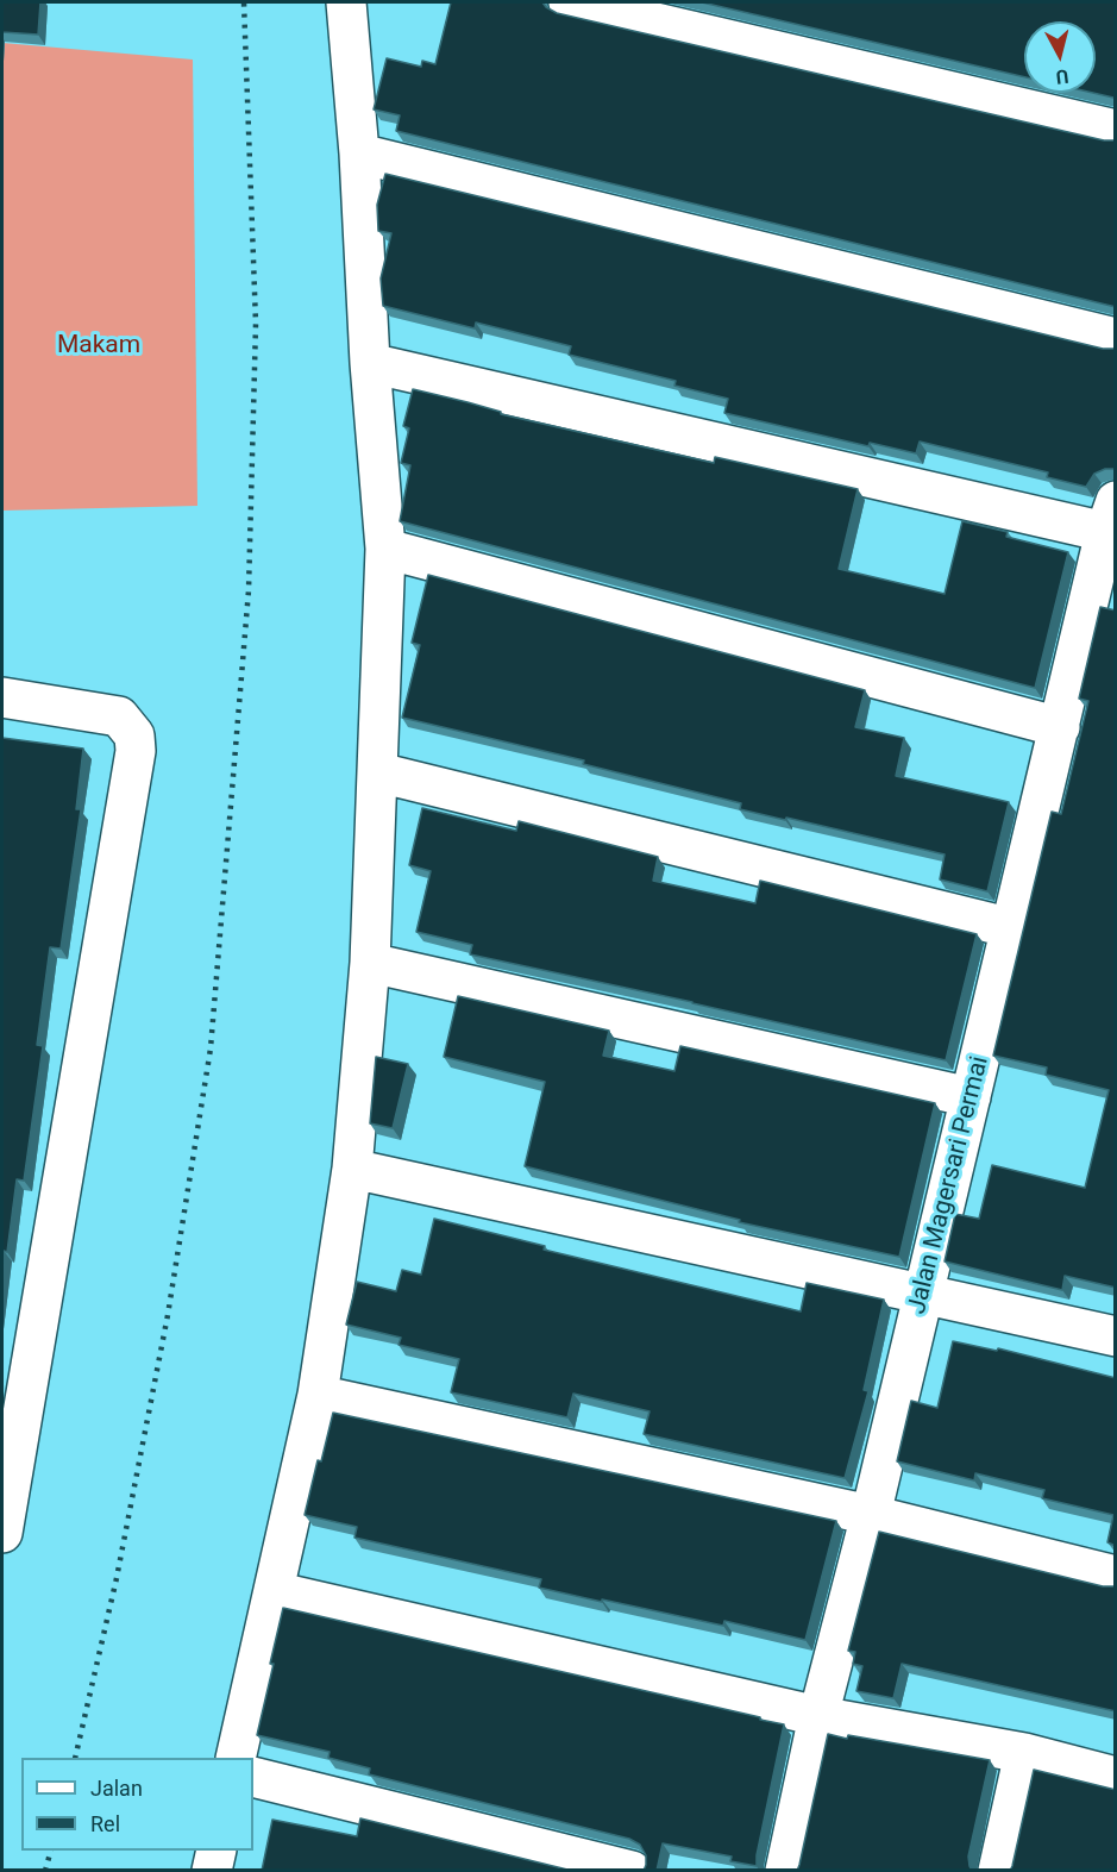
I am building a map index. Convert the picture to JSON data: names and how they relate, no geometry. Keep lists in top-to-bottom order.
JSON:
{
  "streets": {
    "street": ["Jalan Magersari Permai"]
  },
  "parks": ["Makam"],
  "legend": ["Jalan", "Rel"],
  "north": "bottom"
}
